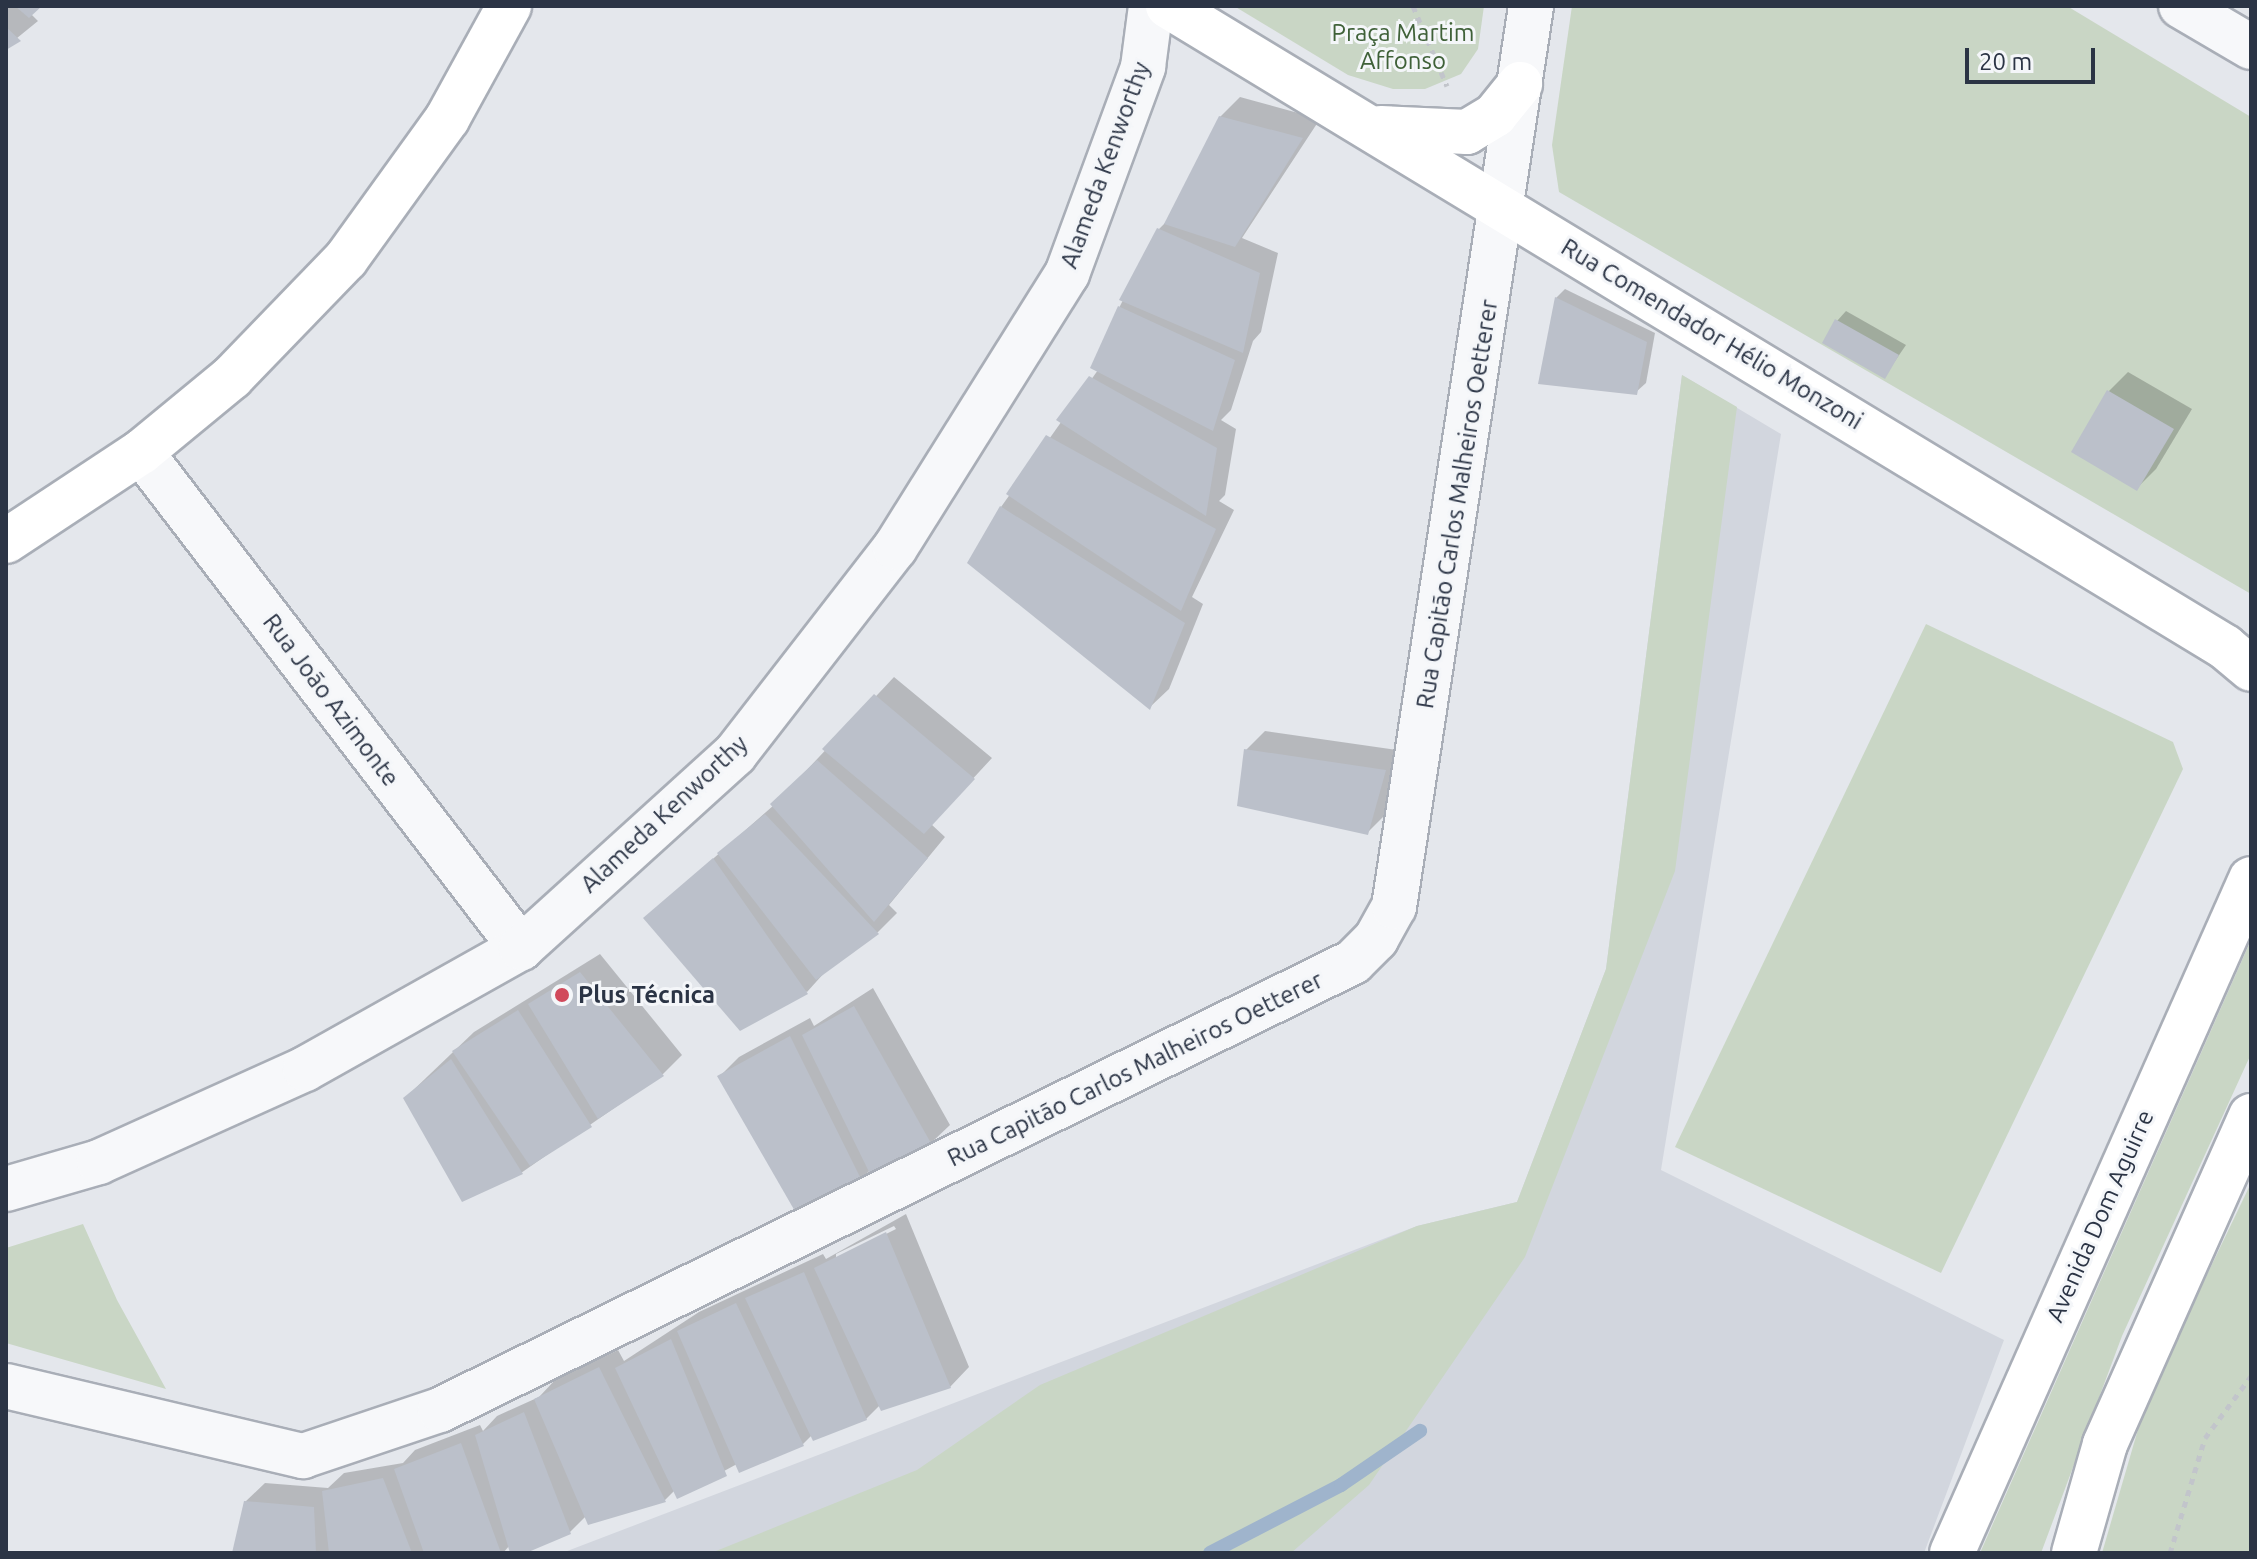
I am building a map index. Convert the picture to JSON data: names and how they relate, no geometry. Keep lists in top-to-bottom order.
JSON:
{
  "streets": {
    "main road": ["Rua Comendador Hélio Monzoni", "Avenida Dom Aguirre"],
    "street": ["Alameda Kenworthy", "Rua Capitão Carlos Malheiros Oetterer", "Rua João Azimonte"]
  },
  "crossings": [
    ["Alameda Kenworthy", "Rua João Azimonte"],
    ["Rua Comendador Hélio Monzoni", "Rua Capitão Carlos Malheiros Oetterer"]
  ],
  "parks": ["Praça Martim Affonso"],
  "places": ["Plus Técnica"],
  "scale_bar": "20 m"
}
